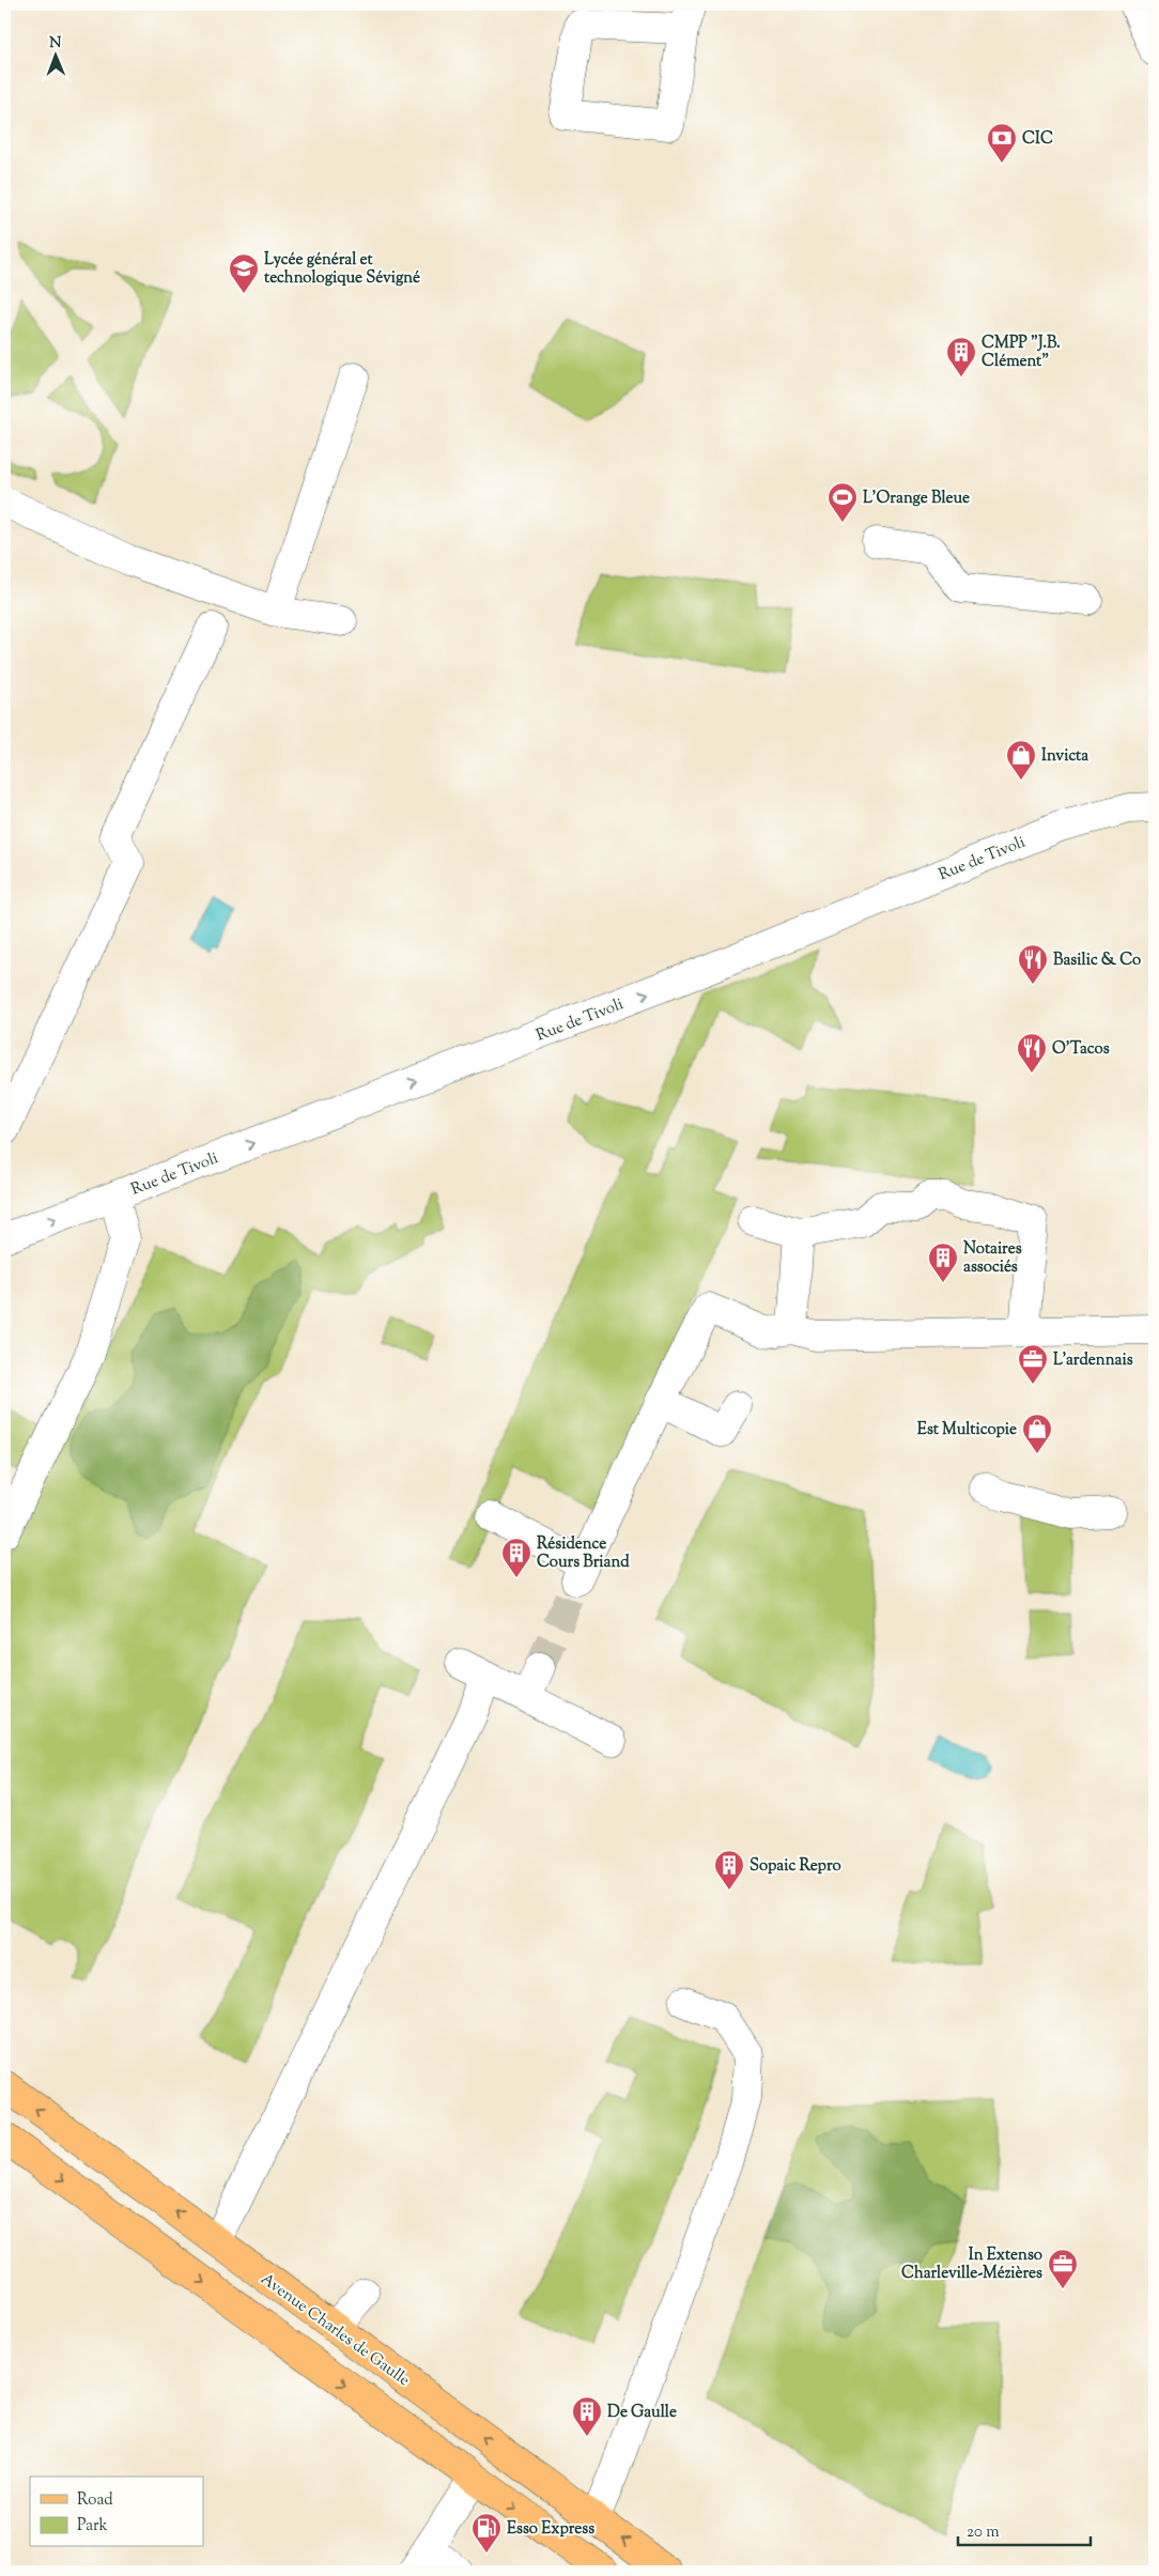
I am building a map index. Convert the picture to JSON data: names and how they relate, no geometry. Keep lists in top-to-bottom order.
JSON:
{
  "streets": {
    "main road": ["Avenue Charles de Gaulle"],
    "street": ["Rue de Tivoli"]
  },
  "one_way": ["Rue de Tivoli"],
  "places": {
    "bank": ["CIC"],
    "school or university": ["Lycée général et technologique Sévigné"],
    "building": [
      "CMPP \"J.B. Clément\"",
      "Notaires associés",
      "Résidence Cours Briand",
      "Sopaic Repro",
      "De Gaulle"
    ],
    "sports": ["L'Orange Bleue"],
    "shop": ["Invicta", "Est Multicopie"],
    "restaurant": ["Basilic & Co", "O'Tacos"],
    "office": ["L'ardennais", "In Extenso Charleville-Mézières"],
    "fuel station": ["Esso Express"]
  },
  "legend": ["Road", "Park"],
  "scale_bar": "20 m",
  "north": "top"
}
